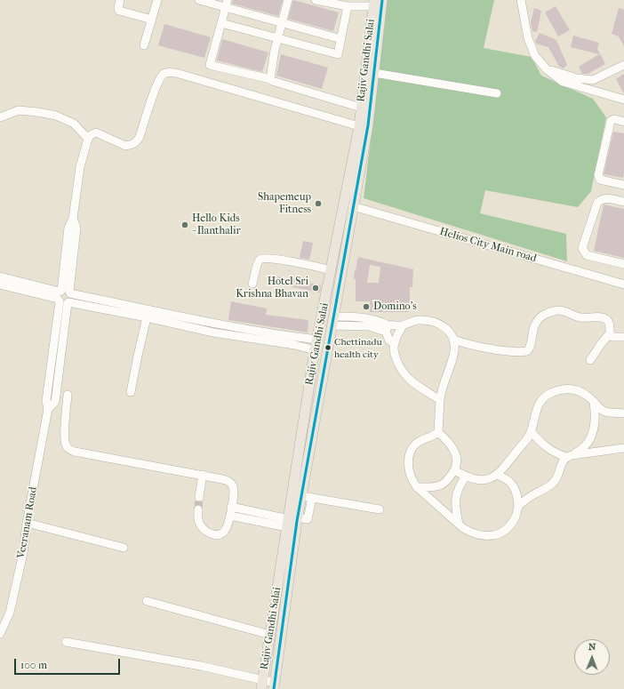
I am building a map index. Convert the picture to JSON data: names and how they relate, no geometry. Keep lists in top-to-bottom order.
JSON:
{
  "streets": {
    "main road": ["Rajiv Gandhi Salai"],
    "street": ["Helios City Main road", "Veeranam Road"]
  },
  "crossings": [
    ["Rajiv Gandhi Salai", "Helios City Main road"]
  ],
  "places": [
    "Shapemeup Fitness",
    "Hello Kids - Ilanthalir",
    "Hotel Sri Krishna Bhavan",
    "Domino's",
    "Chettinadu health city"
  ],
  "scale_bar": "100 m",
  "north": "top"
}
